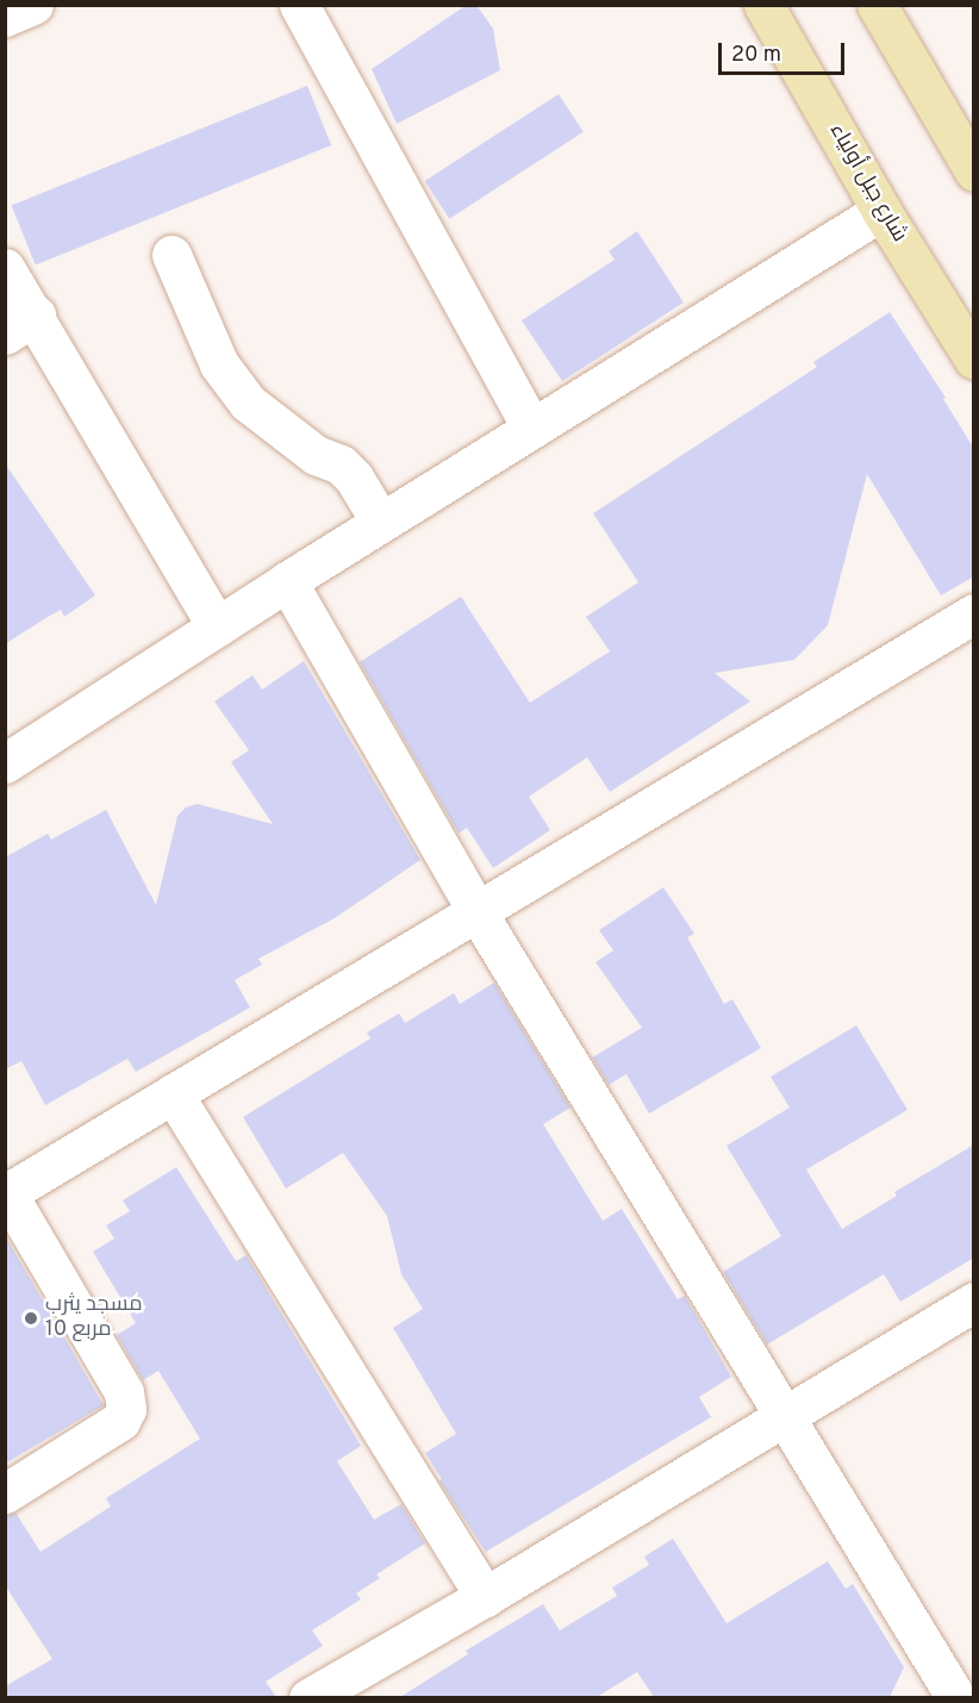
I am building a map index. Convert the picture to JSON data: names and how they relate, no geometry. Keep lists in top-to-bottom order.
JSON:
{
  "streets": {
    "main road": ["شارع جبل أولياء"]
  },
  "places": ["مسجد يثرب مربع 10"],
  "scale_bar": "20 m"
}
